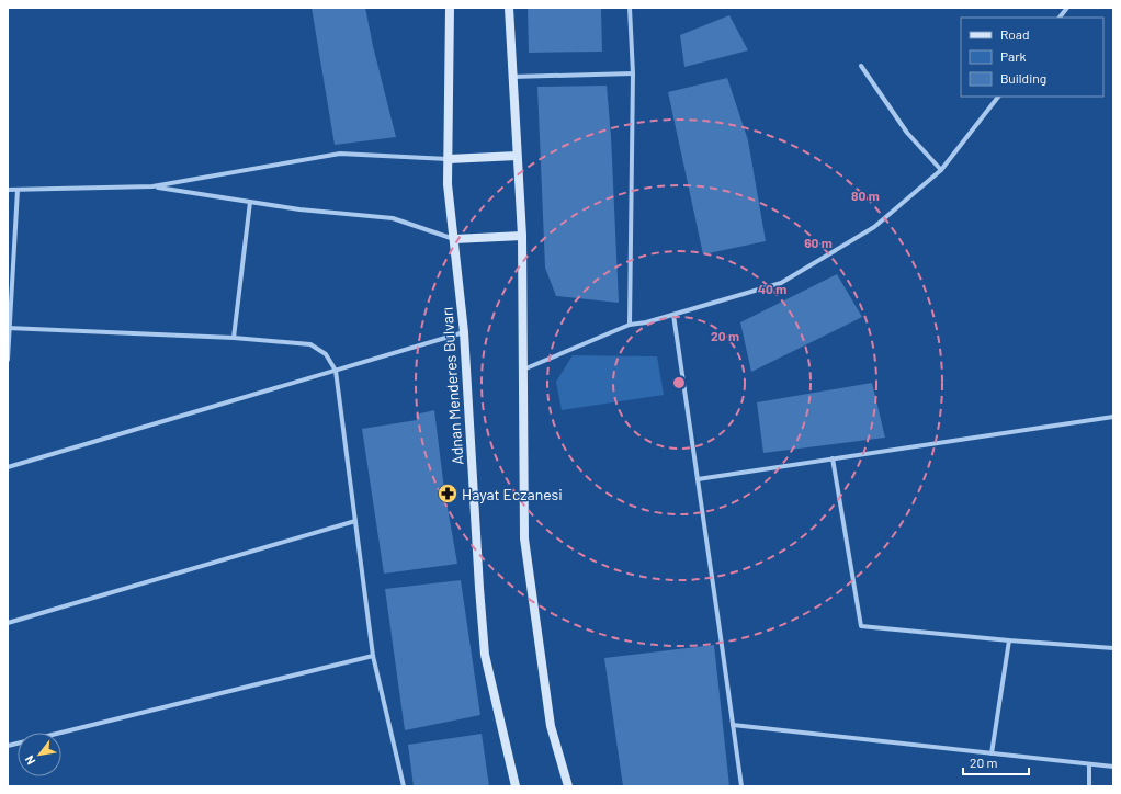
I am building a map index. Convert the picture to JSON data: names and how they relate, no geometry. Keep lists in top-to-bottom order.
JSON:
{
  "streets": {
    "main road": ["Adnan Menderes Bulvarı"]
  },
  "places": {
    "pharmacy": ["Hayat Eczanesi"]
  },
  "legend": ["Road", "Park", "Building"],
  "scale_bar": "20 m",
  "north": "bottom left",
  "rings": [
    "80 m",
    "60 m",
    "40 m",
    "20 m"
  ]
}
